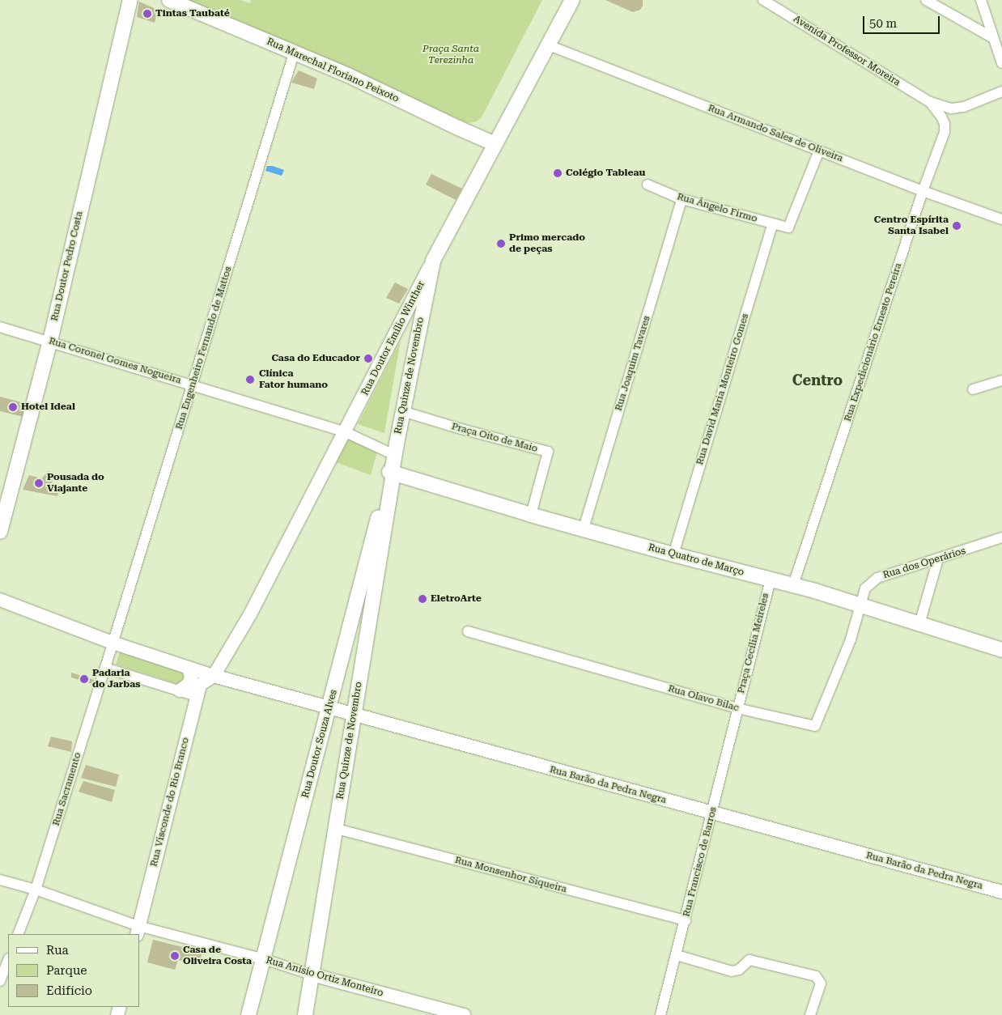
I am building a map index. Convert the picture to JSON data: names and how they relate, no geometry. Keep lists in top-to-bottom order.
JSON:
{
  "streets": {
    "main road": [
      "Rua Marechal Floriano Peixoto",
      "Rua Doutor Pedro Costa",
      "Rua Doutor Emílio Winther",
      "Rua Quinze de Novembro",
      "Rua Quatro de Março",
      "Rua Doutor Souza Alves"
    ],
    "street": [
      "Avenida Professor Moreira",
      "Rua Armando Sales de Oliveira",
      "Rua Ângelo Firmo",
      "Rua Expedicionário Ernesto Pereira",
      "Rua Engenheiro Fernando de Mattos",
      "Rua Coronel Gomes Nogueira",
      "Rua Joaquim Tavares",
      "Rua David Maria Monteiro Gomes",
      "Praça Oito de Maio",
      "Rua dos Operários",
      "Praça Cecília Meireles",
      "Rua Olavo Bilac",
      "Rua Barão da Pedra Negra",
      "Rua Sacramento",
      "Rua Visconde do Rio Branco",
      "Rua Francisco de Barros",
      "Rua Monsenhor Siqueira",
      "Rua Anísio Ortiz Monteiro"
    ]
  },
  "crossings": [
    ["Avenida Professor Moreira", "Rua Expedicionário Ernesto Pereira"],
    ["Rua Marechal Floriano Peixoto", "Rua Doutor Emílio Winther"],
    ["Rua Marechal Floriano Peixoto", "Rua Engenheiro Fernando de Mattos"],
    ["Rua Armando Sales de Oliveira", "Rua Ângelo Firmo"],
    ["Rua Armando Sales de Oliveira", "Rua Doutor Emílio Winther"],
    ["Rua Armando Sales de Oliveira", "Rua Expedicionário Ernesto Pereira"],
    ["Rua Ângelo Firmo", "Rua Joaquim Tavares"],
    ["Rua Ângelo Firmo", "Rua David Maria Monteiro Gomes"],
    ["Rua Doutor Pedro Costa", "Rua Coronel Gomes Nogueira"],
    ["Rua Doutor Emílio Winther", "Rua Coronel Gomes Nogueira"],
    ["Rua Doutor Emílio Winther", "Rua Quinze de Novembro"],
    ["Rua Doutor Emílio Winther", "Rua Quatro de Março"],
    ["Rua Doutor Emílio Winther", "Rua Barão da Pedra Negra"],
    ["Rua Doutor Emílio Winther", "Rua Visconde do Rio Branco"],
    ["Rua Expedicionário Ernesto Pereira", "Rua Quatro de Março"],
    ["Rua Engenheiro Fernando de Mattos", "Rua Coronel Gomes Nogueira"],
    ["Rua Engenheiro Fernando de Mattos", "Rua Barão da Pedra Negra"],
    ["Rua Engenheiro Fernando de Mattos", "Rua Sacramento"],
    ["Rua Coronel Gomes Nogueira", "Rua Quatro de Março"],
    ["Rua Joaquim Tavares", "Rua Quatro de Março"],
    ["Rua Quinze de Novembro", "Praça Oito de Maio"],
    ["Rua Quinze de Novembro", "Rua Quatro de Março"],
    ["Rua Quinze de Novembro", "Rua Doutor Souza Alves"],
    ["Rua Quinze de Novembro", "Rua Barão da Pedra Negra"],
    ["Rua Quinze de Novembro", "Rua Monsenhor Siqueira"],
    ["Rua Quinze de Novembro", "Rua Anísio Ortiz Monteiro"],
    ["Rua David Maria Monteiro Gomes", "Rua Quatro de Março"],
    ["Praça Oito de Maio", "Rua Quatro de Março"],
    ["Rua Quatro de Março", "Rua dos Operários"],
    ["Rua Quatro de Março", "Praça Cecília Meireles"],
    ["Rua Quatro de Março", "Rua Olavo Bilac"],
    ["Rua Quatro de Março", "Rua Doutor Souza Alves"],
    ["Rua dos Operários", "Rua Olavo Bilac"],
    ["Praça Cecília Meireles", "Rua Olavo Bilac"],
    ["Praça Cecília Meireles", "Rua Francisco de Barros"],
    ["Rua Olavo Bilac", "Rua Francisco de Barros"],
    ["Rua Doutor Souza Alves", "Rua Barão da Pedra Negra"],
    ["Rua Doutor Souza Alves", "Rua Anísio Ortiz Monteiro"],
    ["Rua Barão da Pedra Negra", "Rua Sacramento"],
    ["Rua Barão da Pedra Negra", "Rua Visconde do Rio Branco"],
    ["Rua Barão da Pedra Negra", "Rua Francisco de Barros"],
    ["Rua Sacramento", "Rua Anísio Ortiz Monteiro"],
    ["Rua Visconde do Rio Branco", "Rua Anísio Ortiz Monteiro"],
    ["Rua Francisco de Barros", "Rua Monsenhor Siqueira"]
  ],
  "districts": ["Centro"],
  "parks": ["Praça Santa Terezinha"],
  "places": [
    "Tintas Taubaté",
    "Colégio Tableau",
    "Centro Espírita Santa Isabel",
    "Primo mercado de peças",
    "Casa do Educador",
    "Clínica Fator humano",
    "Hotel Ideal",
    "Pousada do Viajante",
    "EletroArte",
    "Padaria do Jarbas",
    "Casa de Oliveira Costa"
  ],
  "legend": ["Rua", "Parque", "Edifício"],
  "scale_bar": "50 m"
}
